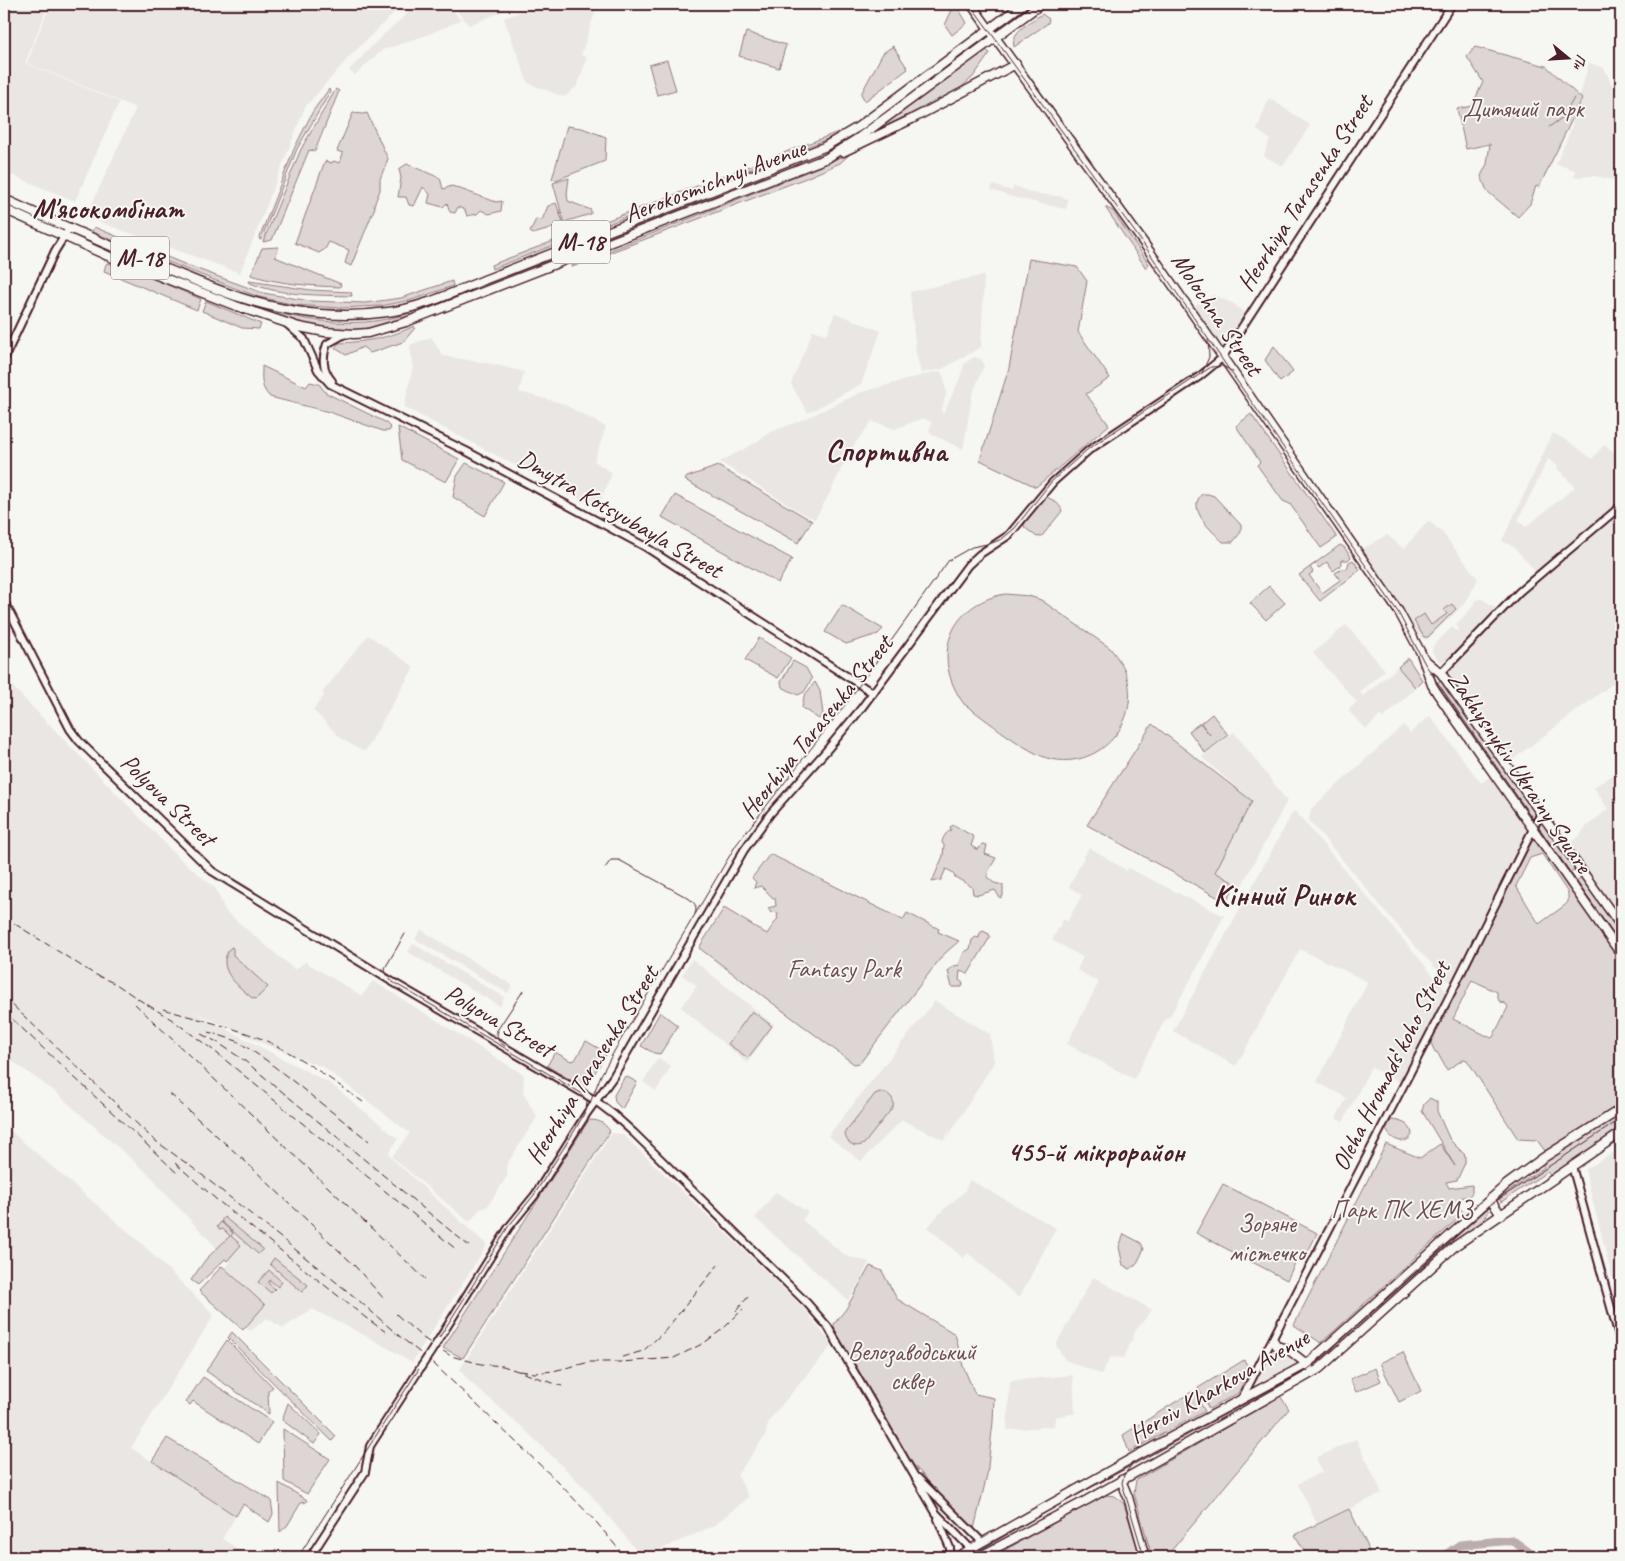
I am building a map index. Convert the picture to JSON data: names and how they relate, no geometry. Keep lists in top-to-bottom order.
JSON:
{
  "streets": {
    "main road": [
      "Aerokosmichnyi Avenue",
      "Heorhiya Tarasenka Street",
      "М-18",
      "Molochna Street",
      "Dmytra Kotsyubayla Street",
      "Zakhysnykiv Ukrainy Square",
      "Polyova Street",
      "Oleha Hromadsʹkoho Street",
      "Heroiv Kharkova Avenue"
    ]
  },
  "crossings": [
    ["Aerokosmichnyi Avenue", "Molochna Street"],
    ["Aerokosmichnyi Avenue", "Dmytra Kotsyubayla Street"],
    ["Heorhiya Tarasenka Street", "Molochna Street"],
    ["Heorhiya Tarasenka Street", "Dmytra Kotsyubayla Street"],
    ["Heorhiya Tarasenka Street", "Polyova Street"],
    ["Molochna Street", "Zakhysnykiv Ukrainy Square"],
    ["Zakhysnykiv Ukrainy Square", "Oleha Hromadsʹkoho Street"],
    ["Polyova Street", "Heroiv Kharkova Avenue"],
    ["Oleha Hromadsʹkoho Street", "Heroiv Kharkova Avenue"]
  ],
  "districts": [
    "М'ясокомбінат",
    "Спортивна",
    "Кінний Ринок",
    "455-й мікрорайон"
  ],
  "parks": [
    "Дитячий парк",
    "Fantasy Park",
    "Парк ПК ХЕМЗ",
    "Зоряне містечко",
    "Велозаводський сквер"
  ],
  "north": "right"
}
